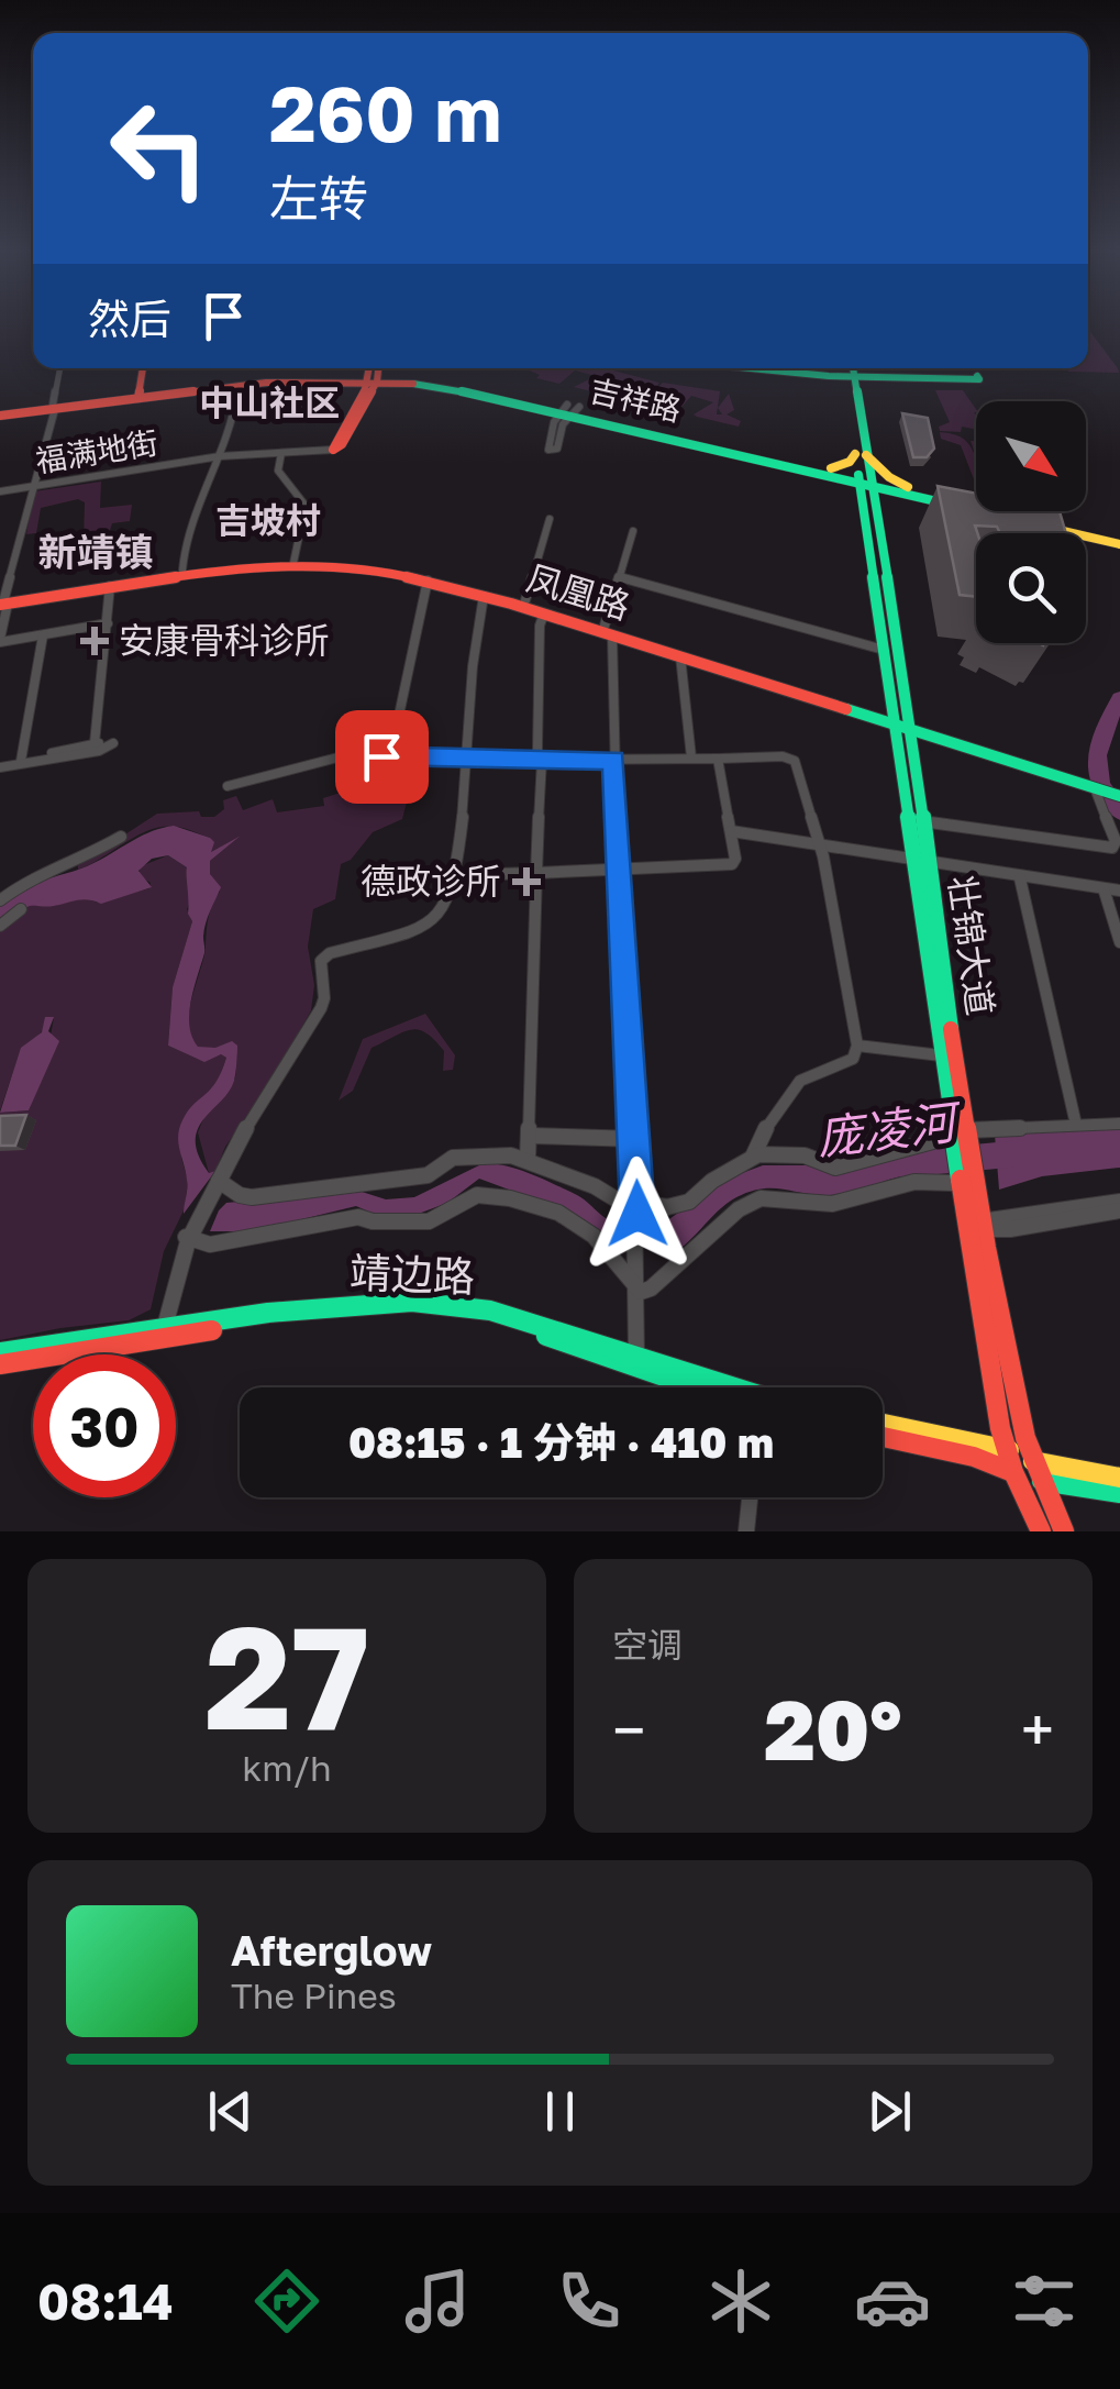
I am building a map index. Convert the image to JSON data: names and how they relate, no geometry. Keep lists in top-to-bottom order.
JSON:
{
  "streets": {
    "main road": [
      "吉祥路",
      "凤凰路",
      "壮锦大道",
      "靖边路"
    ],
    "street": ["福满地街"]
  },
  "crossings": [
    ["吉祥路", "壮锦大道"],
    ["凤凰路", "壮锦大道"]
  ],
  "districts": ["中山社区", "吉坡村", "新靖镇"],
  "water": ["庞凌河"],
  "places": {
    "health": ["安康骨科诊所", "德政诊所"]
  },
  "north": "bottom right",
  "page": {
    "turn": ["260 m", "左转"],
    "then": "然后",
    "limit": "30",
    "trip": "08:15 · 1 分钟 · 410 m",
    "tile": [
      ["27", "km/h"],
      "空调"
    ],
    "heat": ["−", "20°", "+"],
    "song": ["Afterglow", "The Pines"],
    "tabs": "08:14"
  }
}
